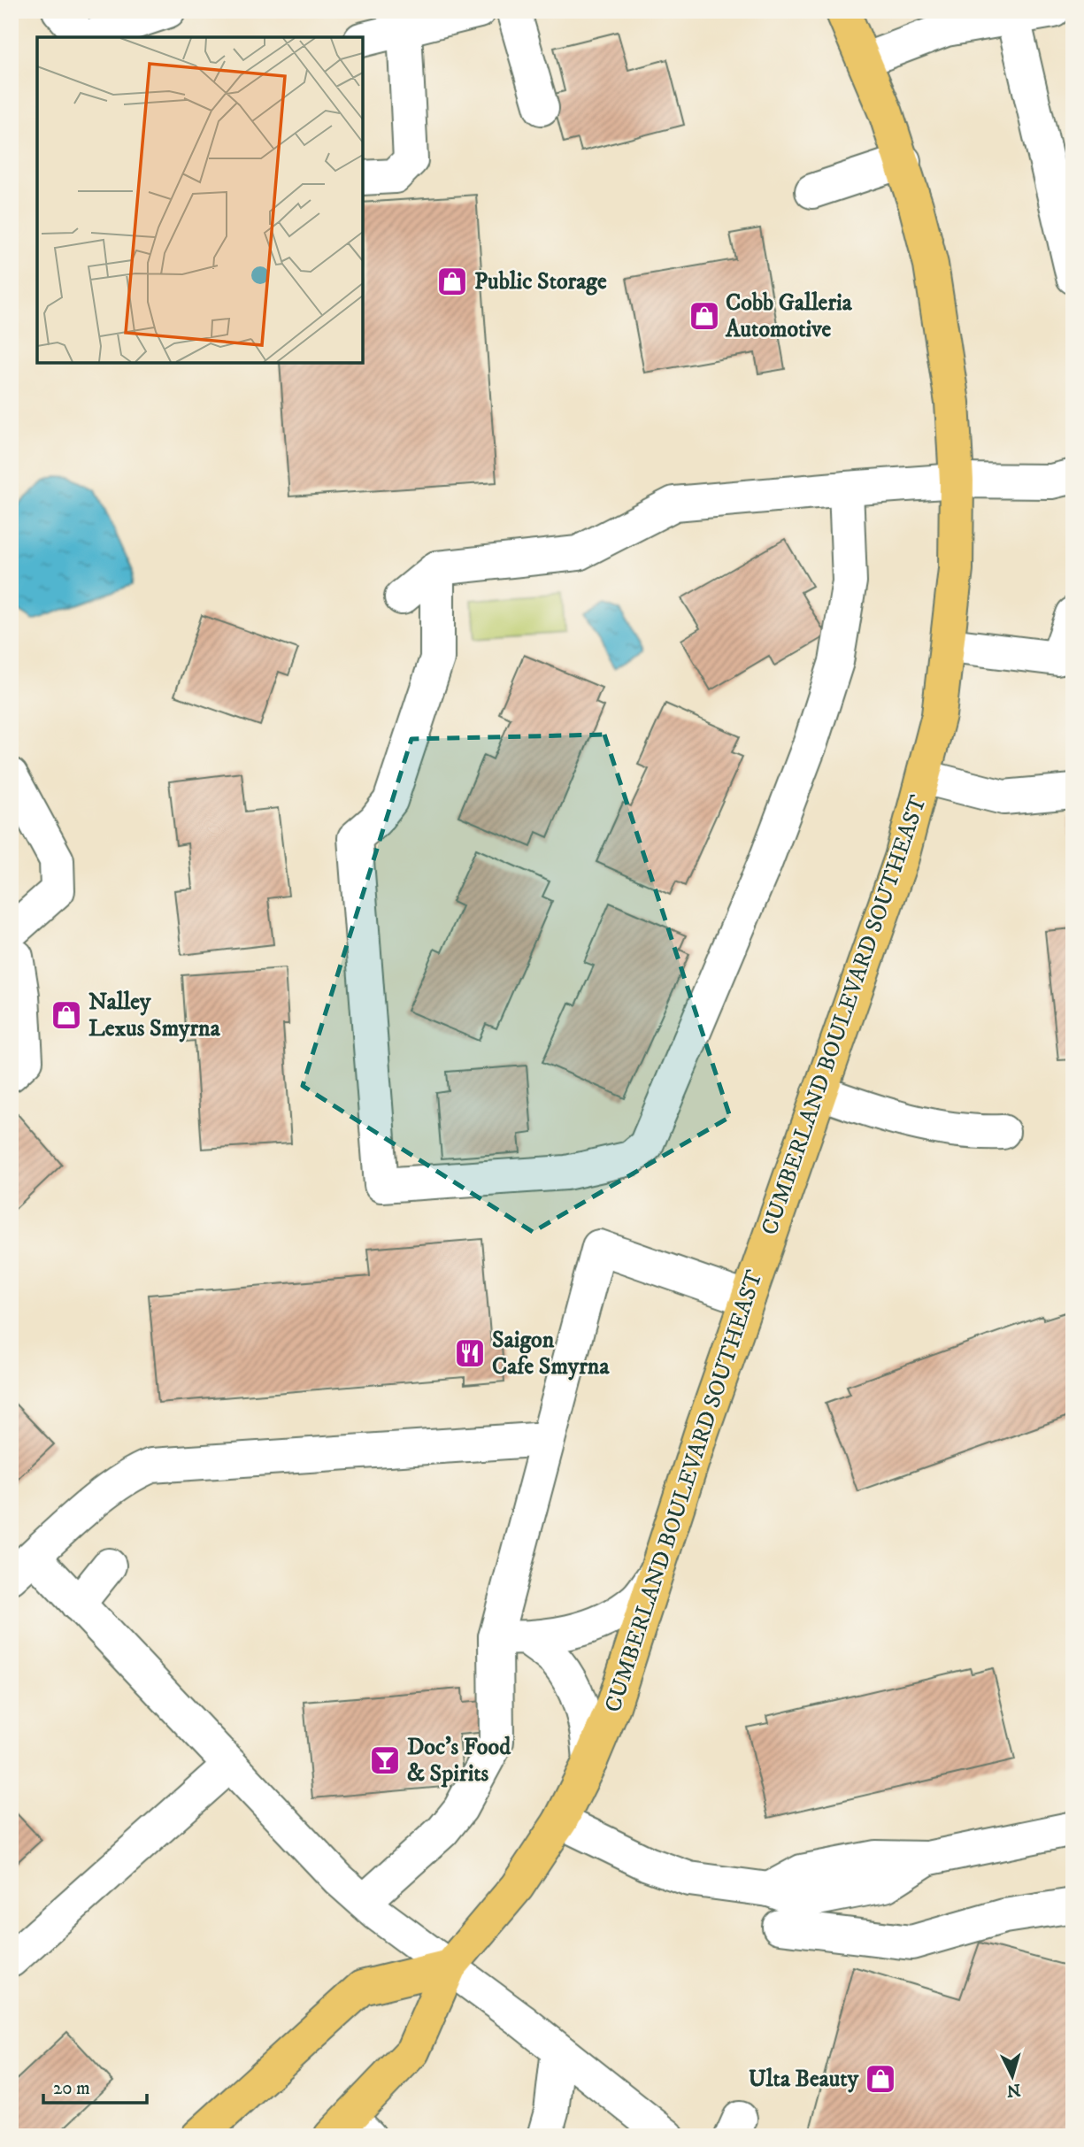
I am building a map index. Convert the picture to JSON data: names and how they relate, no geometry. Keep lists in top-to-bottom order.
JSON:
{
  "streets": {
    "main road": ["CUMBERLAND BOULEVARD SOUTHEAST"]
  },
  "places": {
    "shop": [
      "Public Storage",
      "Cobb Galleria Automotive",
      "Nalley Lexus Smyrna",
      "Ulta Beauty"
    ],
    "restaurant": ["Saigon Cafe Smyrna"],
    "bar": ["Doc's Food & Spirits"]
  },
  "scale_bar": "20 m",
  "north": "bottom"
}
